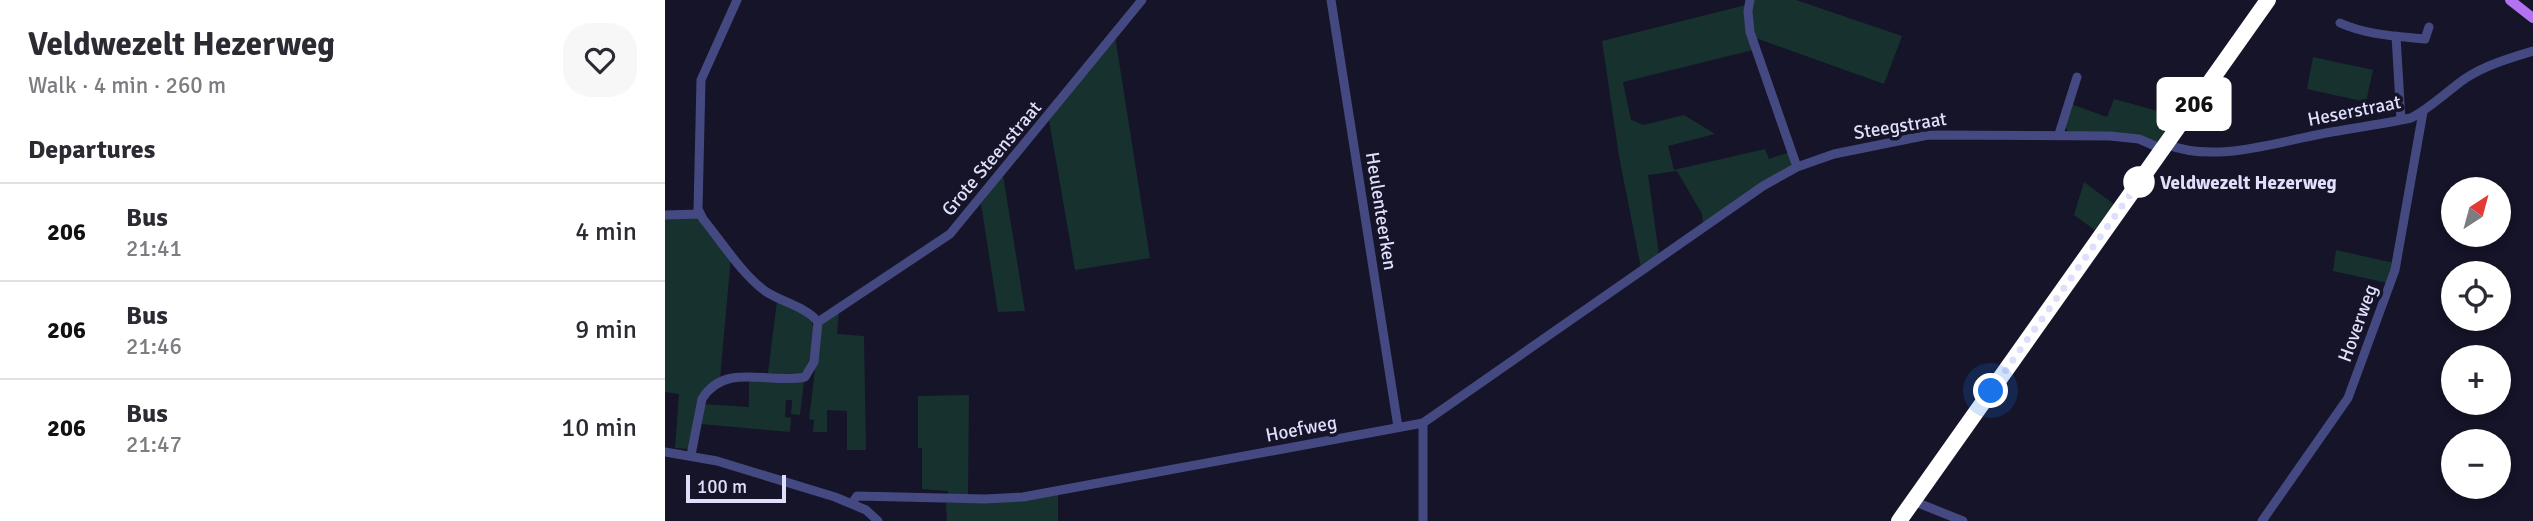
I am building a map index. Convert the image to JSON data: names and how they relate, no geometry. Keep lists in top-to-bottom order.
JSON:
{
  "streets": {
    "street": [
      "Heserstraat",
      "Steegstraat",
      "Grote Steenstraat",
      "Heulenteerken",
      "Hoverweg",
      "Hoefweg"
    ]
  },
  "crossings": [
    ["Heserstraat", "Steegstraat"],
    ["Heserstraat", "Hoverweg"],
    ["Steegstraat", "Hoefweg"],
    ["Heulenteerken", "Hoefweg"]
  ],
  "places": ["Veldwezelt Hezerweg"],
  "lines": ["bus line 206"],
  "scale_bar": "100 m",
  "north": "top right",
  "page": {
    "heading": [
      ["Veldwezelt Hezerweg", "Walk · 4 min · 260 m"],
      "Departures"
    ],
    "on_map": "206",
    "map_buttons": ["+", "−"],
    "list": [
      {
        "mark": "206",
        "name": "Bus",
        "note": "21:41",
        "value": "4 min"
      },
      {
        "mark": "206",
        "name": "Bus",
        "note": "21:46",
        "value": "9 min"
      },
      {
        "mark": "206",
        "name": "Bus",
        "note": "21:47",
        "value": "10 min"
      }
    ],
    "scale": "100 m"
  }
}
